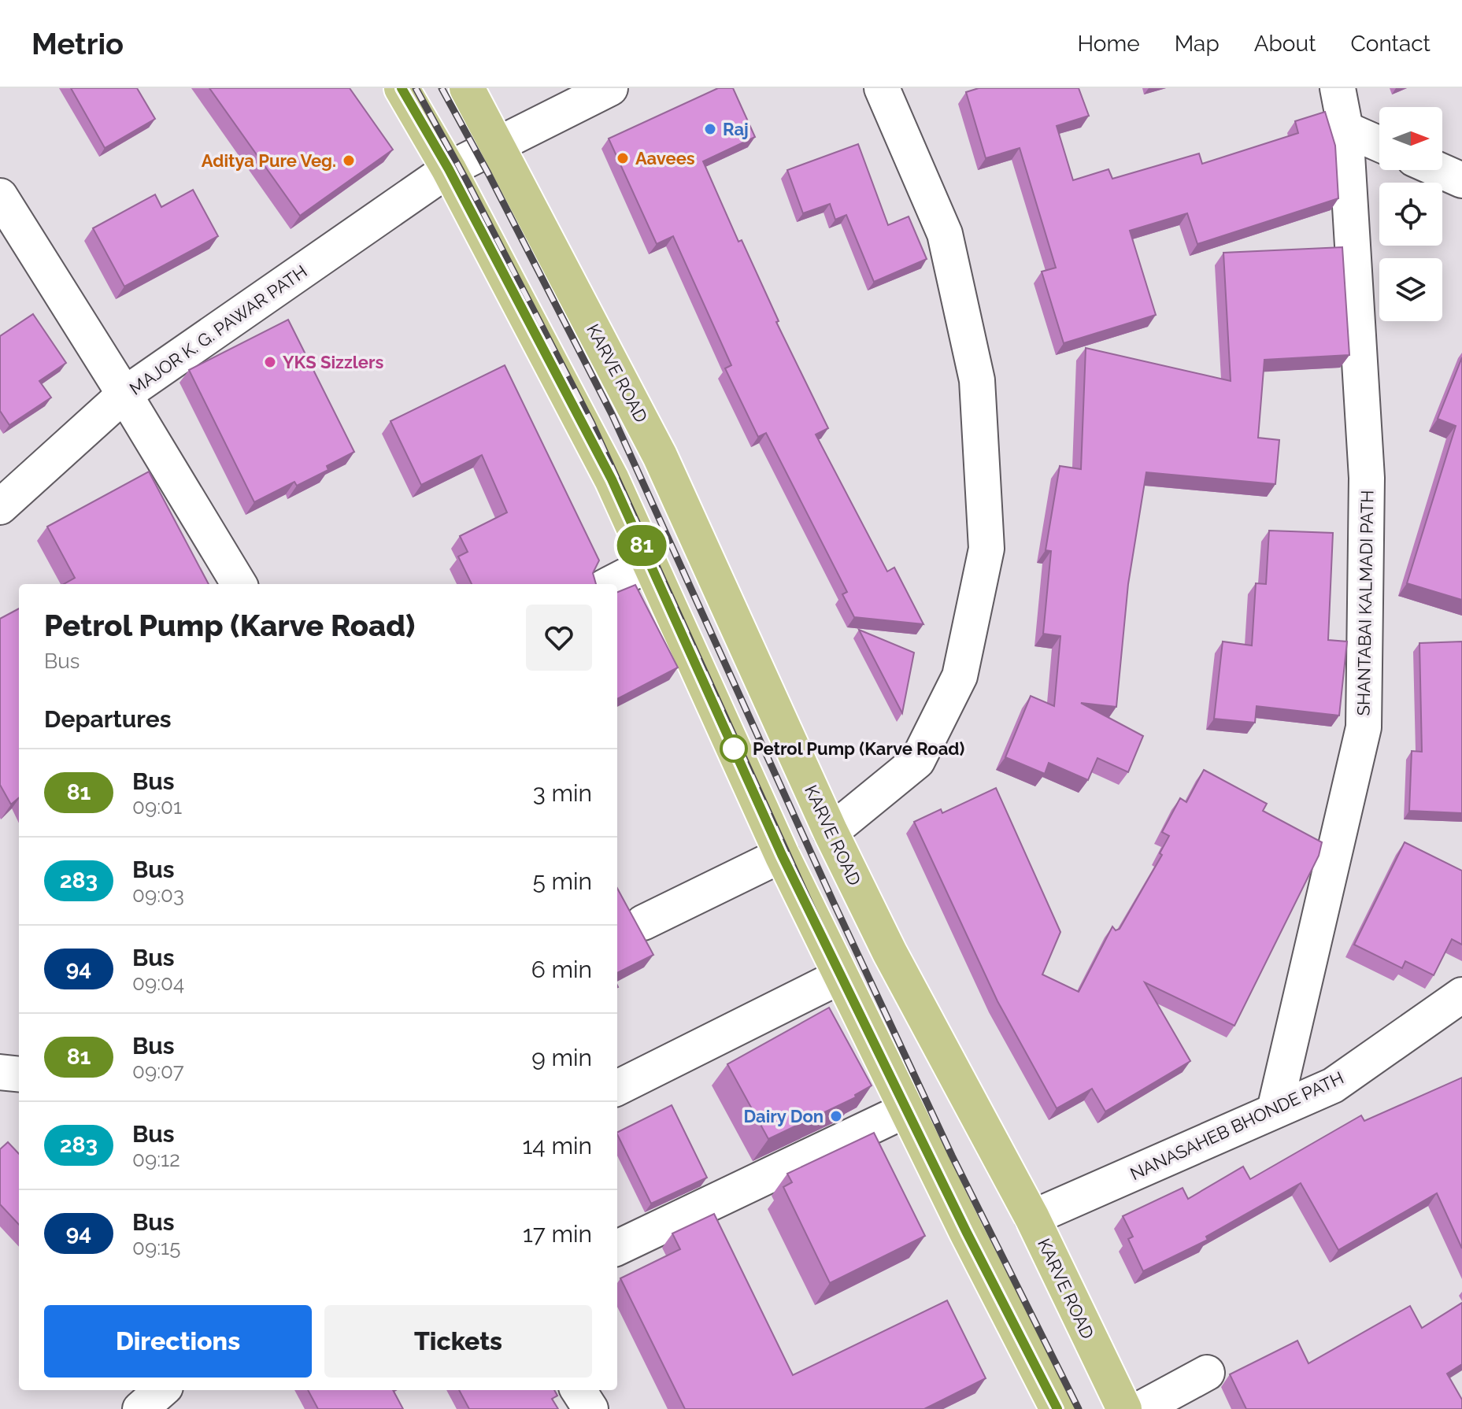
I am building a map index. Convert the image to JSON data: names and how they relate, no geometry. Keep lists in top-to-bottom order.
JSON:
{
  "streets": {
    "main road": ["KARVE ROAD"],
    "street": ["MAJOR K. G. PAWAR PATH", "SHANTABAI KALMADI PATH", "NANASAHEB BHONDE PATH"]
  },
  "crossings": [
    ["MAJOR K. G. PAWAR PATH", "KARVE ROAD"],
    ["KARVE ROAD", "NANASAHEB BHONDE PATH"],
    ["SHANTABAI KALMADI PATH", "NANASAHEB BHONDE PATH"]
  ],
  "places": [
    "Raj",
    "Aavees",
    "Aditya Pure Veg.",
    "YKS Sizzlers",
    "Petrol Pump (Karve Road)",
    "Dairy Don"
  ],
  "lines": ["bus line 81"],
  "north": "right",
  "page": {
    "header": "Metrio",
    "nav": [
      "Home",
      "Map",
      "About",
      "Contact"
    ],
    "on_map": "81",
    "heading": [
      ["Petrol Pump (Karve Road)", "Bus"],
      "Departures"
    ],
    "list": [
      {
        "mark": "81",
        "name": "Bus",
        "note": "09:01",
        "value": "3 min"
      },
      {
        "mark": "283",
        "name": "Bus",
        "note": "09:03",
        "value": "5 min"
      },
      {
        "mark": "94",
        "name": "Bus",
        "note": "09:04",
        "value": "6 min"
      },
      {
        "mark": "81",
        "name": "Bus",
        "note": "09:07",
        "value": "9 min"
      },
      {
        "mark": "283",
        "name": "Bus",
        "note": "09:12",
        "value": "14 min"
      },
      {
        "mark": "94",
        "name": "Bus",
        "note": "09:15",
        "value": "17 min"
      }
    ],
    "buttons": ["Directions", "Tickets"]
  }
}
